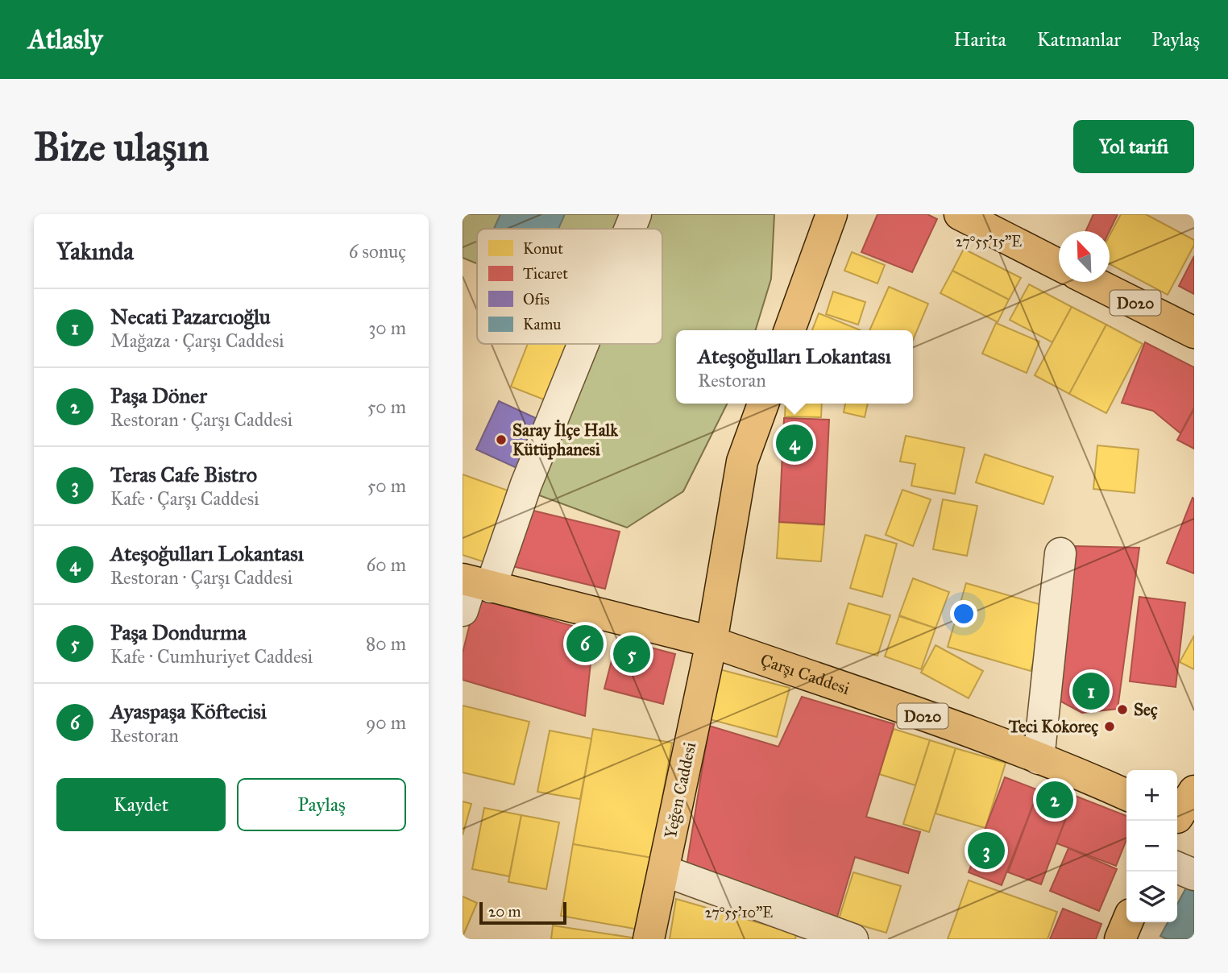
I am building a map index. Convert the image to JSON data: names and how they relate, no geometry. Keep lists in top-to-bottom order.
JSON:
{
  "streets": {
    "main road": ["D020", "Çarşı Caddesi", "Yeğen Caddesi"]
  },
  "crossings": [
    ["Çarşı Caddesi", "Yeğen Caddesi"]
  ],
  "places": ["Saray İlçe Halk Kütüphanesi", "Seç", "Teci Kokoreç"],
  "legend": [
    "Konut",
    "Ticaret",
    "Ofis",
    "Kamu"
  ],
  "scale_bar": "20 m",
  "north": "top left",
  "page": {
    "header": "Atlasly",
    "nav": ["Harita", "Katmanlar", "Paylaş"],
    "buttons": [
      "Yol tarifi",
      ["Kaydet", "Paylaş"]
    ],
    "title": "Bize ulaşın",
    "heading": ["Yakında", "6 sonuç"],
    "list": [
      {
        "mark": "1",
        "name": "Necati Pazarcıoğlu",
        "note": "Mağaza · Çarşı Caddesi",
        "value": "30 m"
      },
      {
        "mark": "2",
        "name": "Paşa Döner",
        "note": "Restoran · Çarşı Caddesi",
        "value": "50 m"
      },
      {
        "mark": "3",
        "name": "Teras Cafe Bistro",
        "note": "Kafe · Çarşı Caddesi",
        "value": "50 m"
      },
      {
        "mark": "4",
        "name": "Ateşoğulları Lokantası",
        "note": "Restoran · Çarşı Caddesi",
        "value": "60 m"
      },
      {
        "mark": "5",
        "name": "Paşa Dondurma",
        "note": "Kafe · Cumhuriyet Caddesi",
        "value": "80 m"
      },
      {
        "mark": "6",
        "name": "Ayaspaşa Köftecisi",
        "note": "Restoran",
        "value": "90 m"
      }
    ],
    "popup": ["Ateşoğulları Lokantası", "Restoran"],
    "pins": [
      "4",
      "6",
      "5",
      "1",
      "2",
      "3"
    ],
    "map_buttons": ["+", "−"],
    "scale": "20 m"
  },
  "coordinates": ["27°55'15\"E", "27°55'10\"E"]
}
